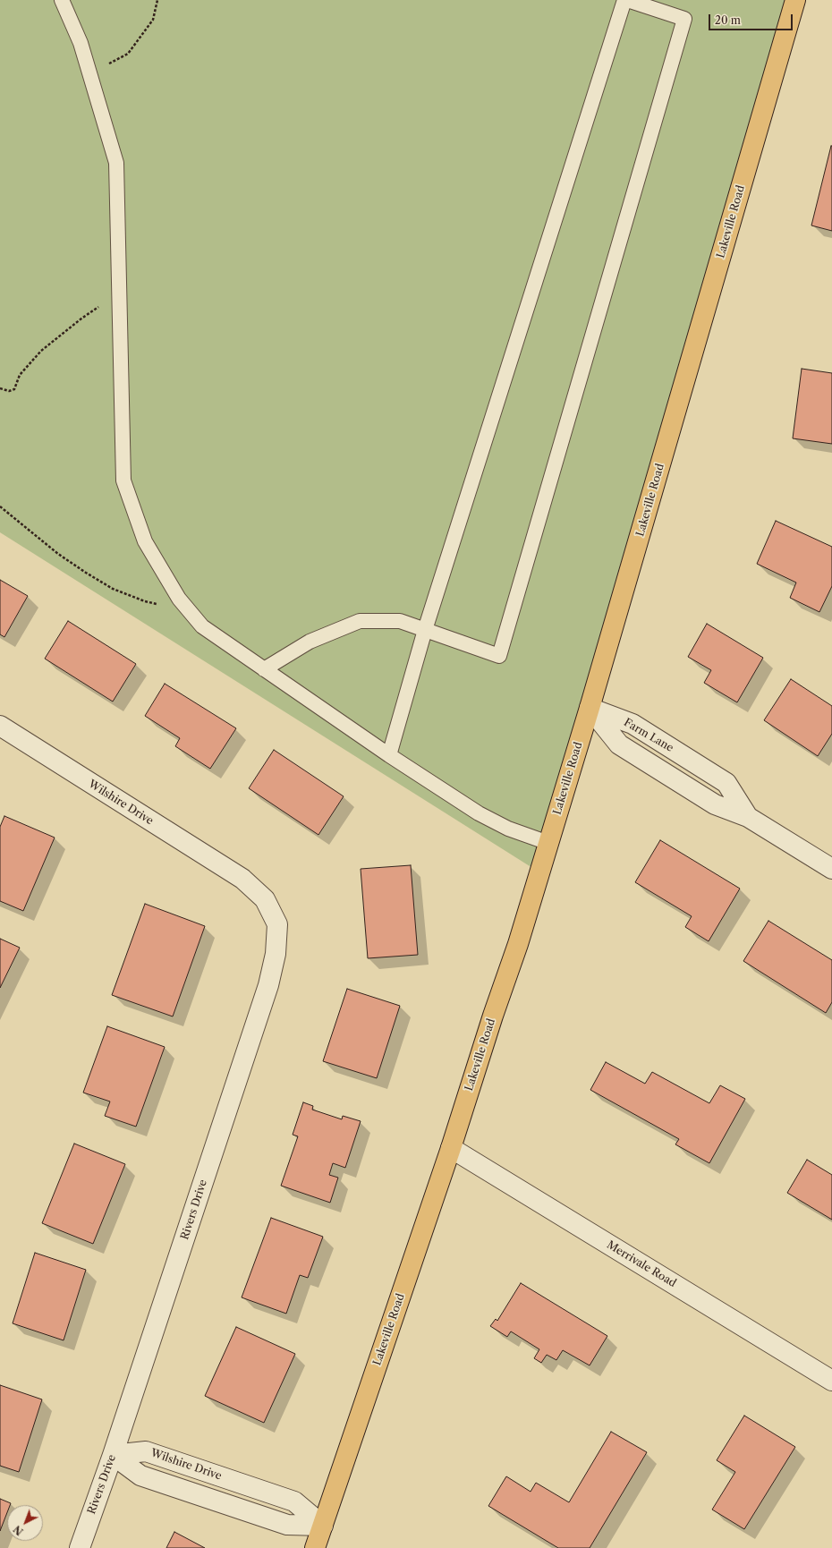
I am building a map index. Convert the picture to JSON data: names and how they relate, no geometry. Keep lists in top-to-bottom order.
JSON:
{
  "streets": {
    "main road": ["Lakeville Road"],
    "street": [
      "Farm Lane",
      "Wilshire Drive",
      "Rivers Drive",
      "Merrivale Road"
    ]
  },
  "crossings": [
    ["Lakeville Road", "Farm Lane"],
    ["Lakeville Road", "Merrivale Road"],
    ["Wilshire Drive", "Rivers Drive"]
  ],
  "scale_bar": "20 m",
  "north": "bottom left"
}
